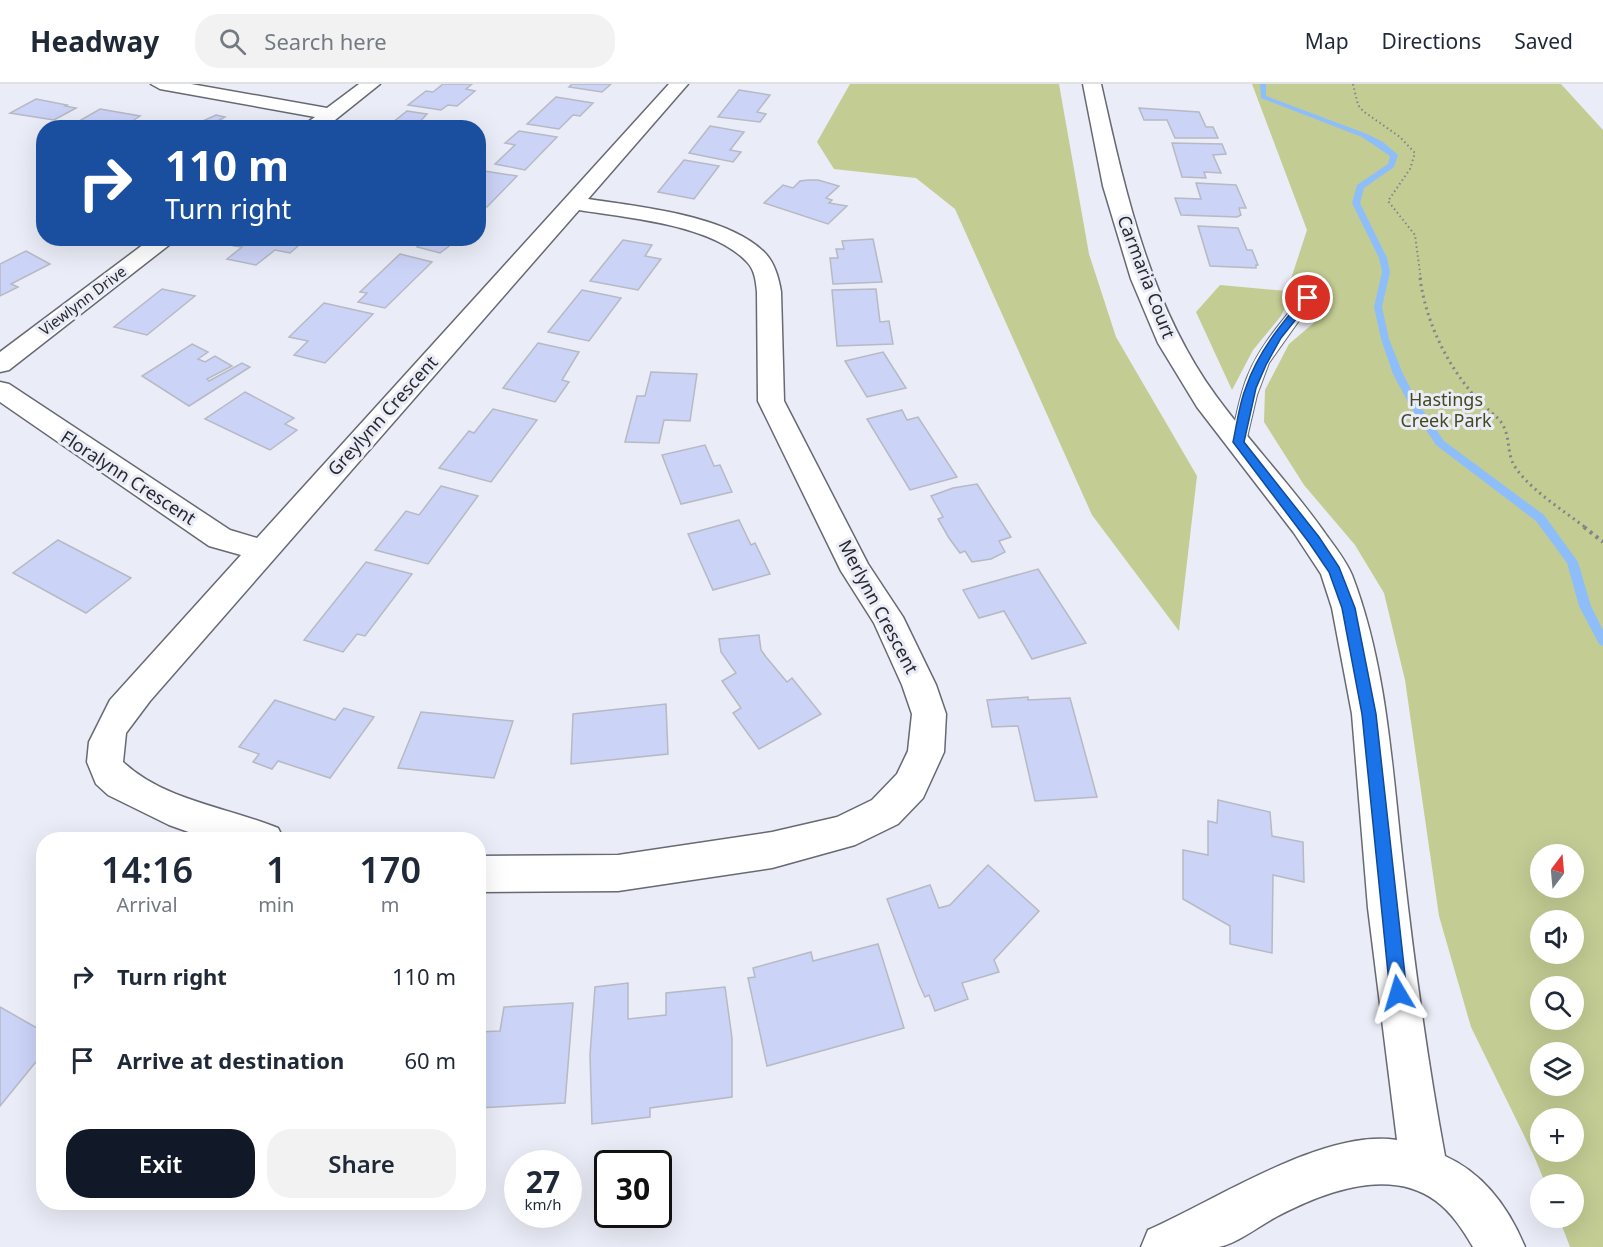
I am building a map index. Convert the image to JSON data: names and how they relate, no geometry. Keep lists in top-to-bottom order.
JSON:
{
  "streets": {
    "street": [
      "Carmaria Court",
      "Viewlynn Drive",
      "Greylynn Crescent",
      "Floralynn Crescent",
      "Merlynn Crescent"
    ]
  },
  "crossings": [
    ["Greylynn Crescent", "Floralynn Crescent"],
    ["Greylynn Crescent", "Merlynn Crescent"]
  ],
  "parks": ["Hastings Creek Park"],
  "north": "top",
  "page": {
    "header": "Headway",
    "search": "Search here",
    "nav": ["Map", "Directions", "Saved"],
    "turn": ["110 m", "Turn right"],
    "eta": [
      "14:16",
      "Arrival",
      "1",
      "min",
      "170",
      "m"
    ],
    "map_buttons": ["+", "−"],
    "list": [
      {
        "name": "Turn right",
        "value": "110 m"
      },
      {
        "name": "Arrive at destination",
        "value": "60 m"
      }
    ],
    "buttons": ["Exit", "Share"],
    "speed": "27 km/h",
    "limit": "30"
  }
}
